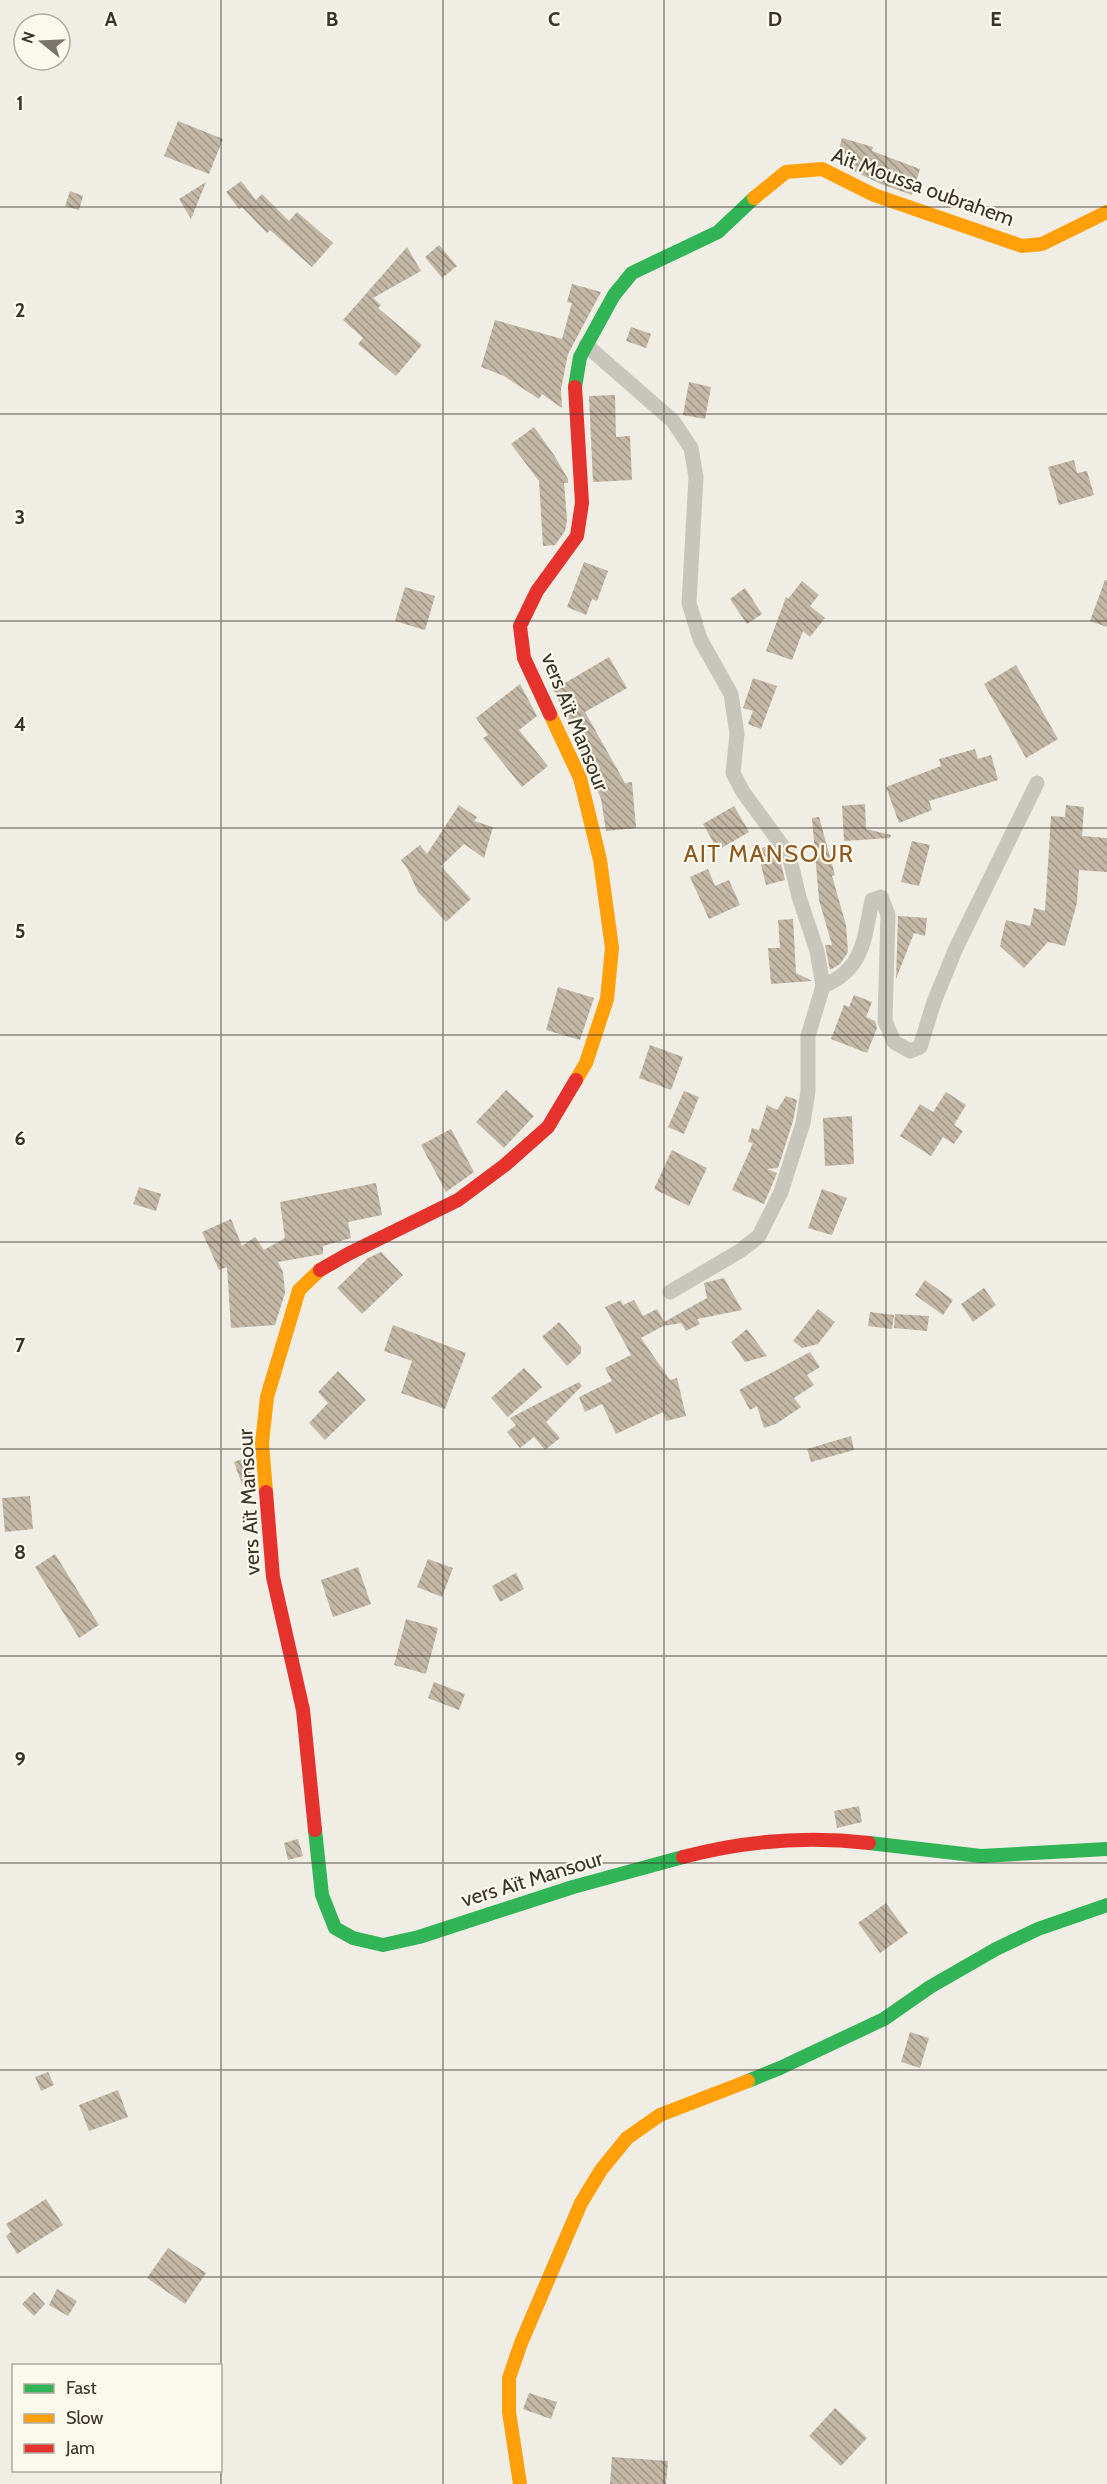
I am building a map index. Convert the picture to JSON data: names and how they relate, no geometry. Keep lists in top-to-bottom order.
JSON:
{
  "streets": {
    "street": ["Ait Moussa oubrahem", "vers Aït Mansour"]
  },
  "crossings": [
    ["Ait Moussa oubrahem", "vers Aït Mansour"]
  ],
  "districts": ["AIT MANSOUR"],
  "legend": ["Fast", "Slow", "Jam"],
  "north": "left",
  "grid": {
    "columns": [
      "A",
      "B",
      "C",
      "D",
      "E"
    ],
    "rows": [
      "1",
      "2",
      "3",
      "4",
      "5",
      "6",
      "7",
      "8",
      "9"
    ]
  }
}
